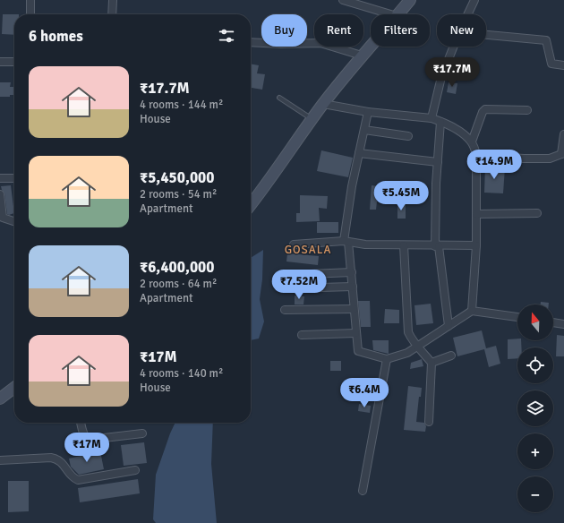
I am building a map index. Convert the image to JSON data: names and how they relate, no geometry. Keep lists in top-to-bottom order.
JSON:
{
  "districts": ["GOSALA"],
  "north": "top",
  "page": {
    "chip": [
      "Buy",
      "Rent",
      "Filters",
      "New"
    ],
    "heading": "6 homes",
    "price": [
      "₹17.7M",
      "₹14.9M",
      "₹5.45M",
      "₹7.52M",
      "₹6.4M",
      "₹17M"
    ],
    "list": [
      {
        "name": "₹17.7M",
        "note": "4 rooms · 144 m² · House"
      },
      {
        "name": "₹5,450,000",
        "note": "2 rooms · 54 m² · Apartment"
      },
      {
        "name": "₹6,400,000",
        "note": "2 rooms · 64 m² · Apartment"
      },
      {
        "name": "₹17M",
        "note": "4 rooms · 140 m² · House"
      }
    ],
    "map_buttons": ["+", "−"]
  }
}
